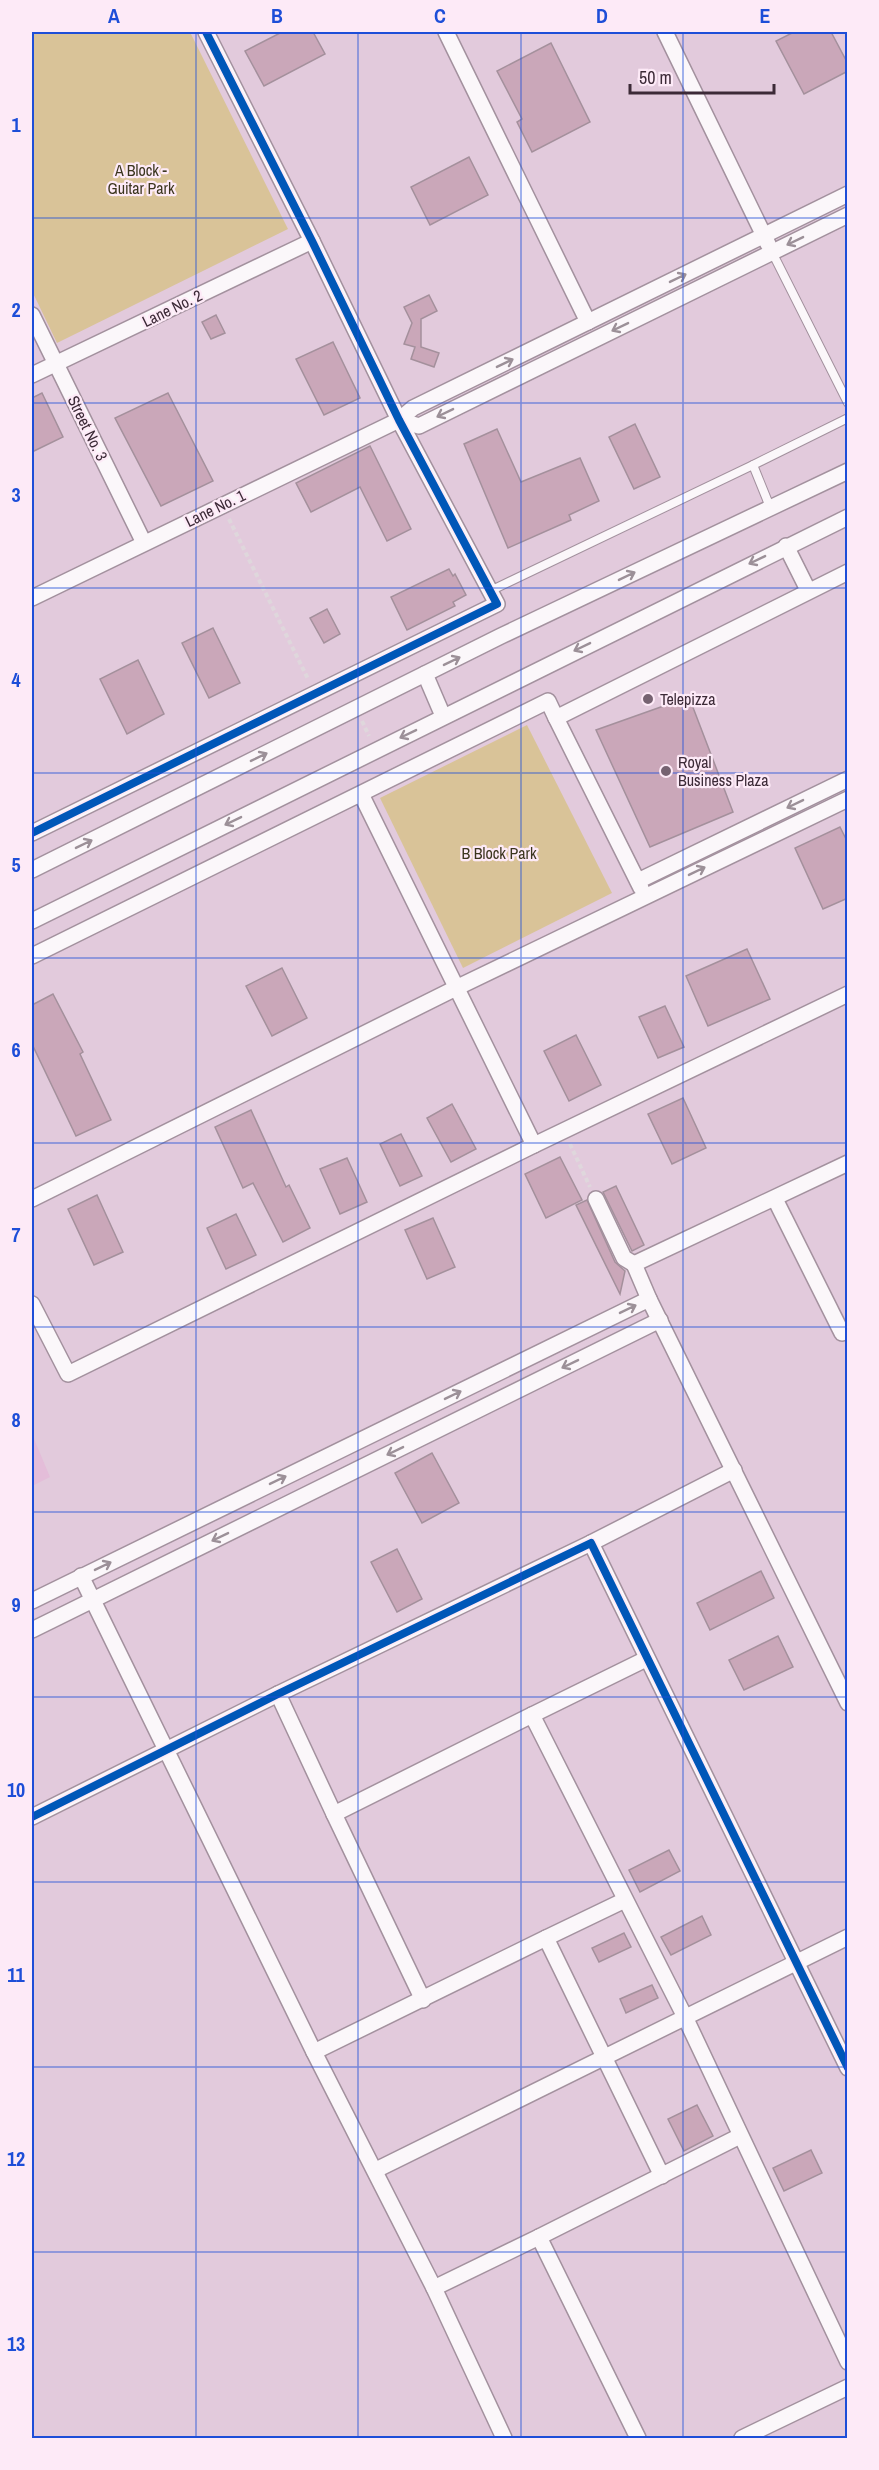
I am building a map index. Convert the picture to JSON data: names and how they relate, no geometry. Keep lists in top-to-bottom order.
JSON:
{
  "streets": {
    "street": ["Lane No. 2", "Street No. 3", "Lane No. 1"]
  },
  "crossings": [
    ["Lane No. 2", "Street No. 3"],
    ["Street No. 3", "Lane No. 1"]
  ],
  "parks": ["A Block - Guitar Park", "B Block Park"],
  "places": ["Telepizza", "Royal Business Plaza"],
  "scale_bar": "50 m",
  "grid": {
    "columns": [
      "A",
      "B",
      "C",
      "D",
      "E"
    ],
    "rows": [
      "1",
      "2",
      "3",
      "4",
      "5",
      "6",
      "7",
      "8",
      "9",
      "10",
      "11",
      "12",
      "13"
    ]
  }
}
